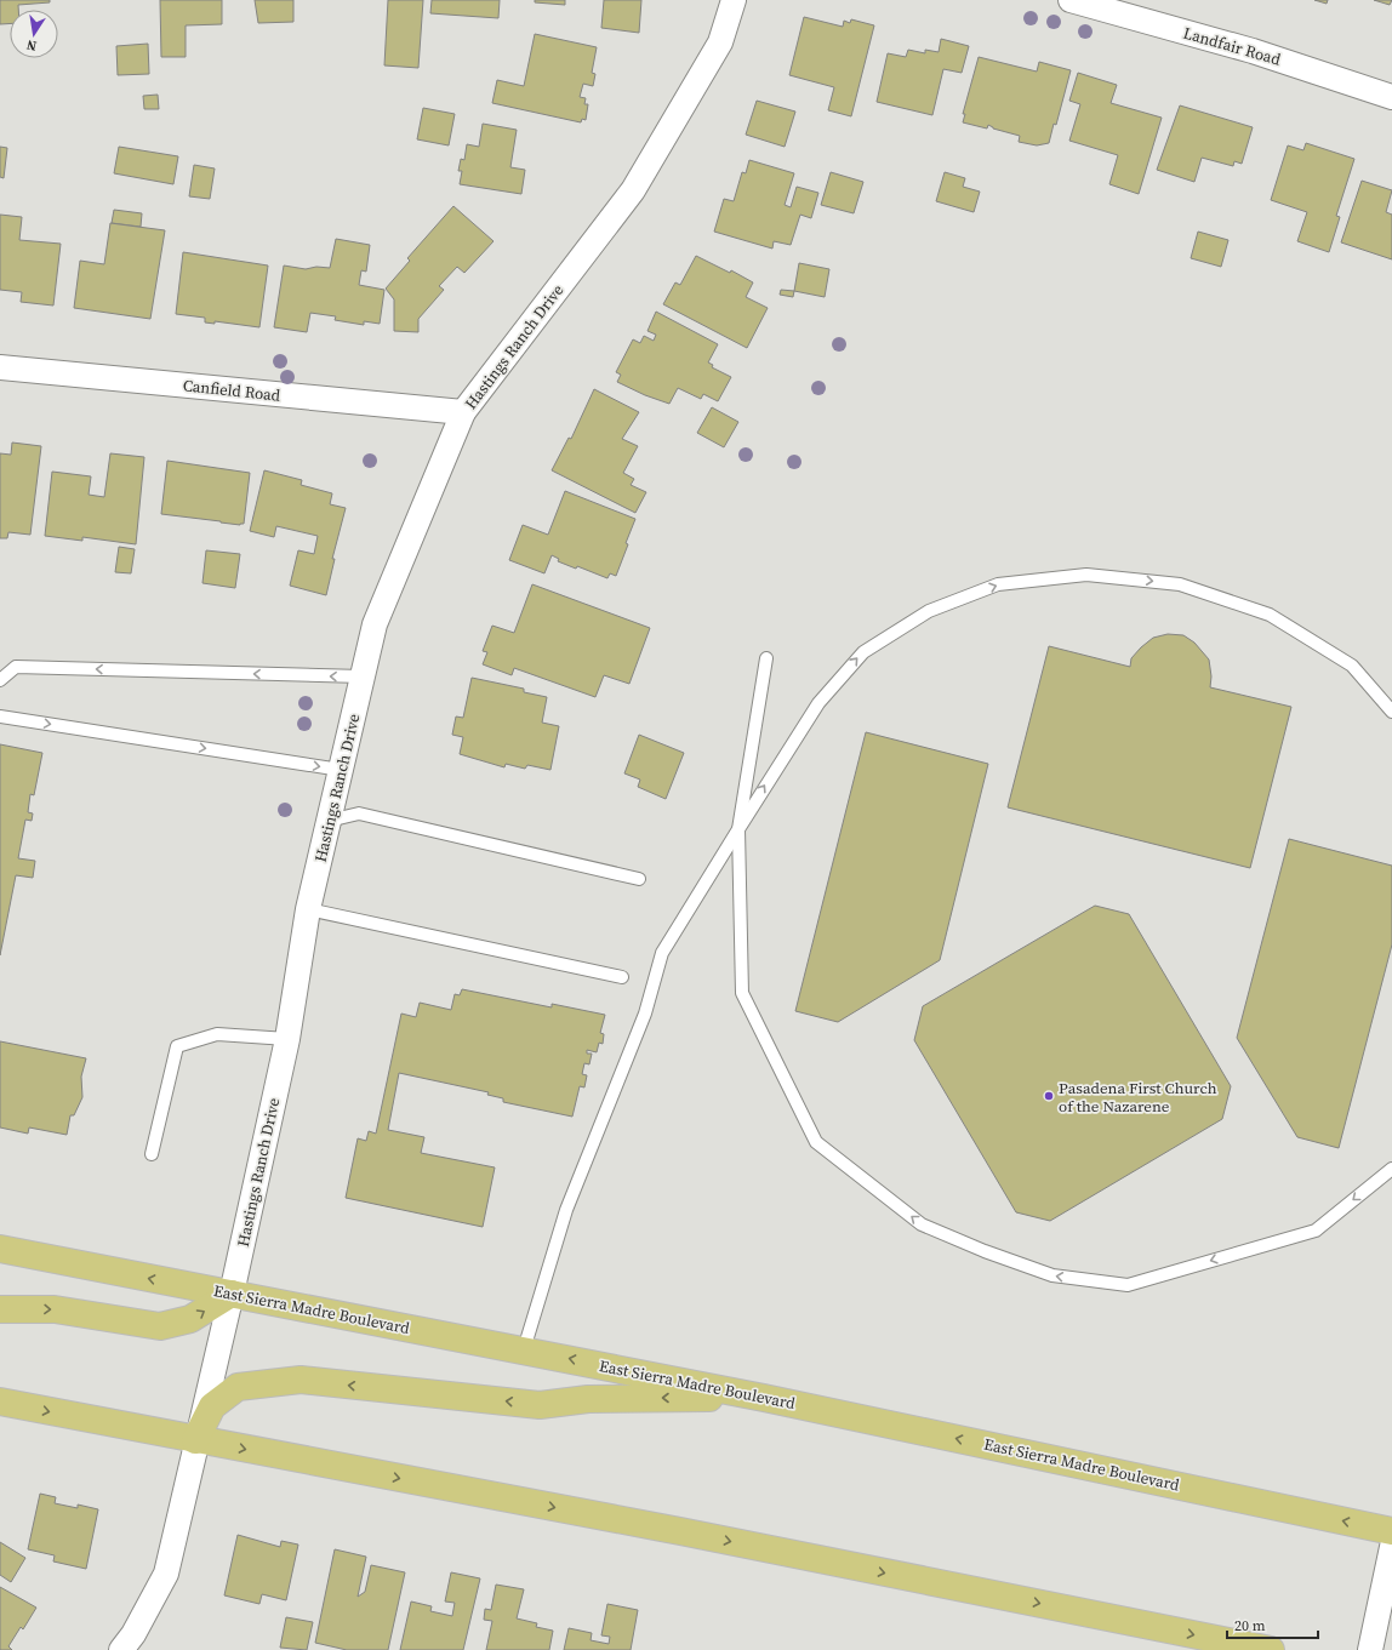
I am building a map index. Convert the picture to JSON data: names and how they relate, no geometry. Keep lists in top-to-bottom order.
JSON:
{
  "streets": {
    "main road": ["East Sierra Madre Boulevard"],
    "street": ["Landfair Road", "Hastings Ranch Drive", "Canfield Road"]
  },
  "crossings": [
    ["Hastings Ranch Drive", "Canfield Road"],
    ["Hastings Ranch Drive", "East Sierra Madre Boulevard"]
  ],
  "places": ["Pasadena First Church of the Nazarene"],
  "scale_bar": "20 m",
  "north": "bottom"
}
